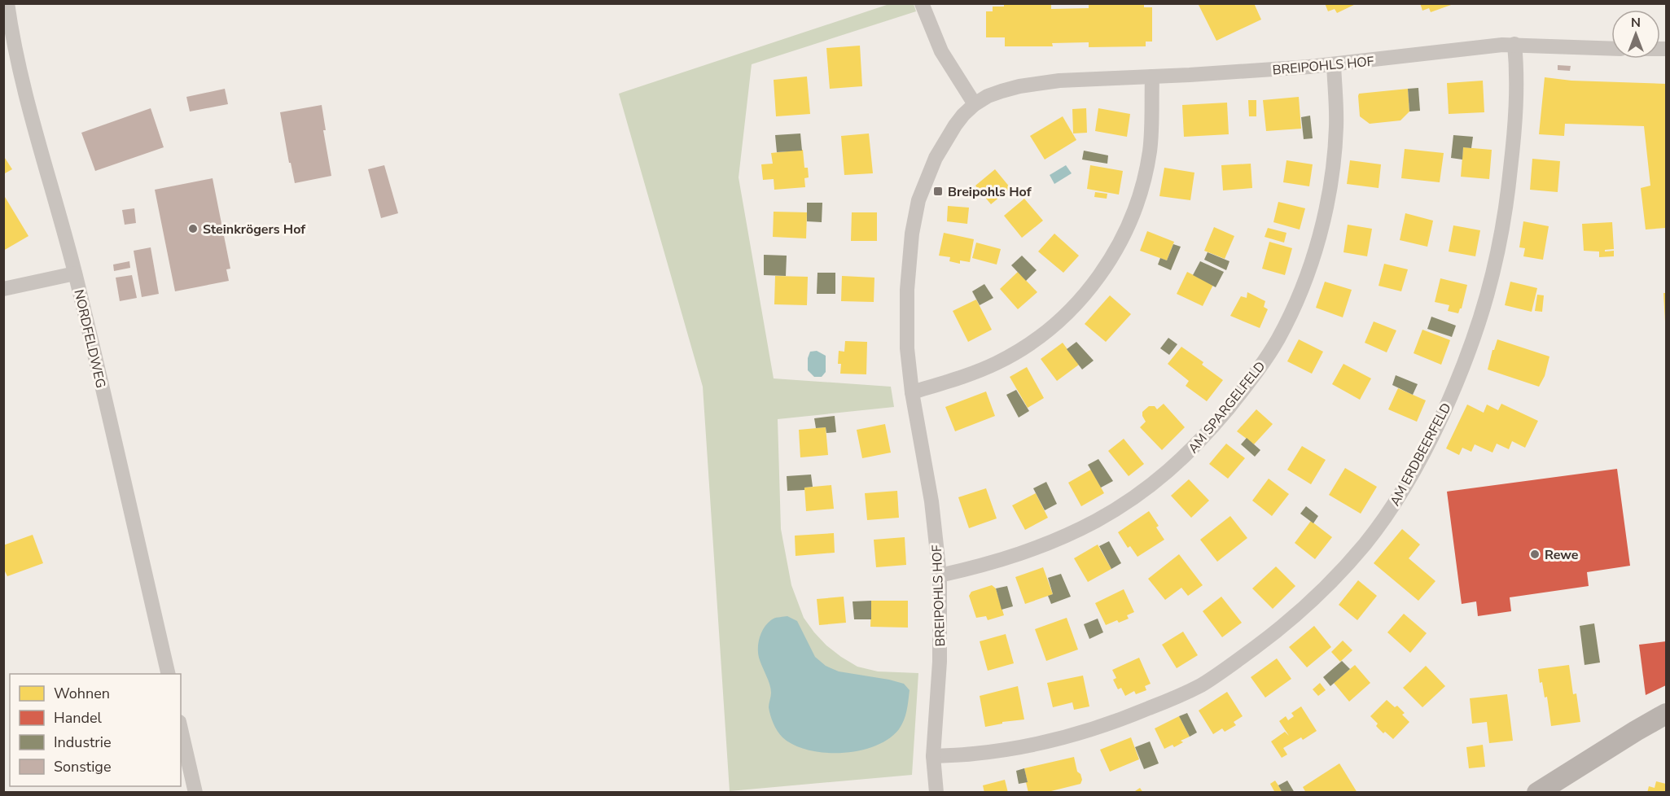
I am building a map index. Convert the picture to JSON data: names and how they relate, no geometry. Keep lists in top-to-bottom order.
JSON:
{
  "streets": {
    "street": [
      "BREIPOHLS HOF",
      "NORDFELDWEG",
      "AM SPARGELFELD",
      "AM ERDBEERFELD"
    ]
  },
  "crossings": [
    ["BREIPOHLS HOF", "AM SPARGELFELD"],
    ["BREIPOHLS HOF", "AM ERDBEERFELD"]
  ],
  "places": {
    "transit": ["Breipohls Hof"],
    "other": ["Steinkrögers Hof", "Rewe"]
  },
  "legend": [
    "Wohnen",
    "Handel",
    "Industrie",
    "Sonstige"
  ],
  "north": "top"
}
